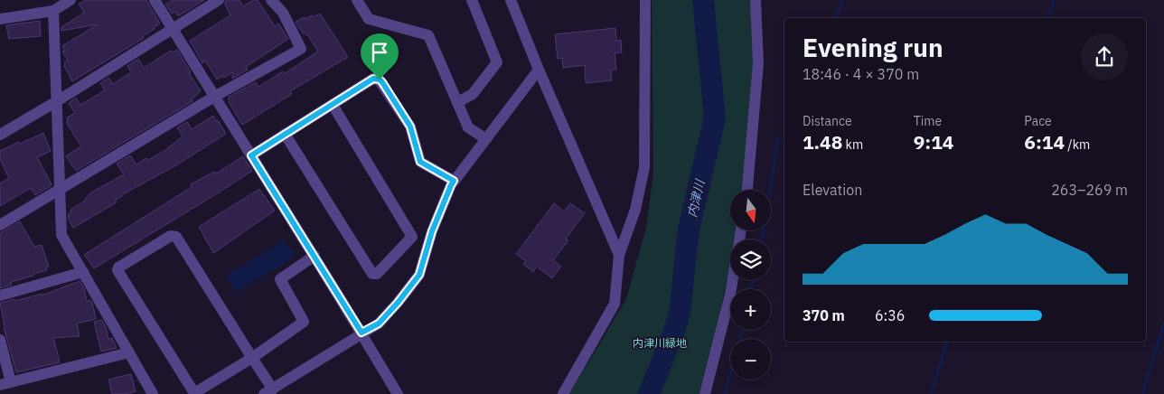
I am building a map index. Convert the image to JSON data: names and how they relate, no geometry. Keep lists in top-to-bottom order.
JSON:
{
  "water": ["内津川"],
  "parks": ["内津川緑地"],
  "north": "bottom",
  "page": {
    "heading": ["Evening run", "18:46 · 4 × 370 m"],
    "stats": [
      ["Distance", "1.48 km"],
      ["Time", "9:14"],
      ["Pace", "6:14 /km"]
    ],
    "chart": ["Elevation", "263–269 m"],
    "map_buttons": ["+", "−"],
    "list": [
      {
        "name": "370 m",
        "note": "6:36"
      }
    ]
  }
}
